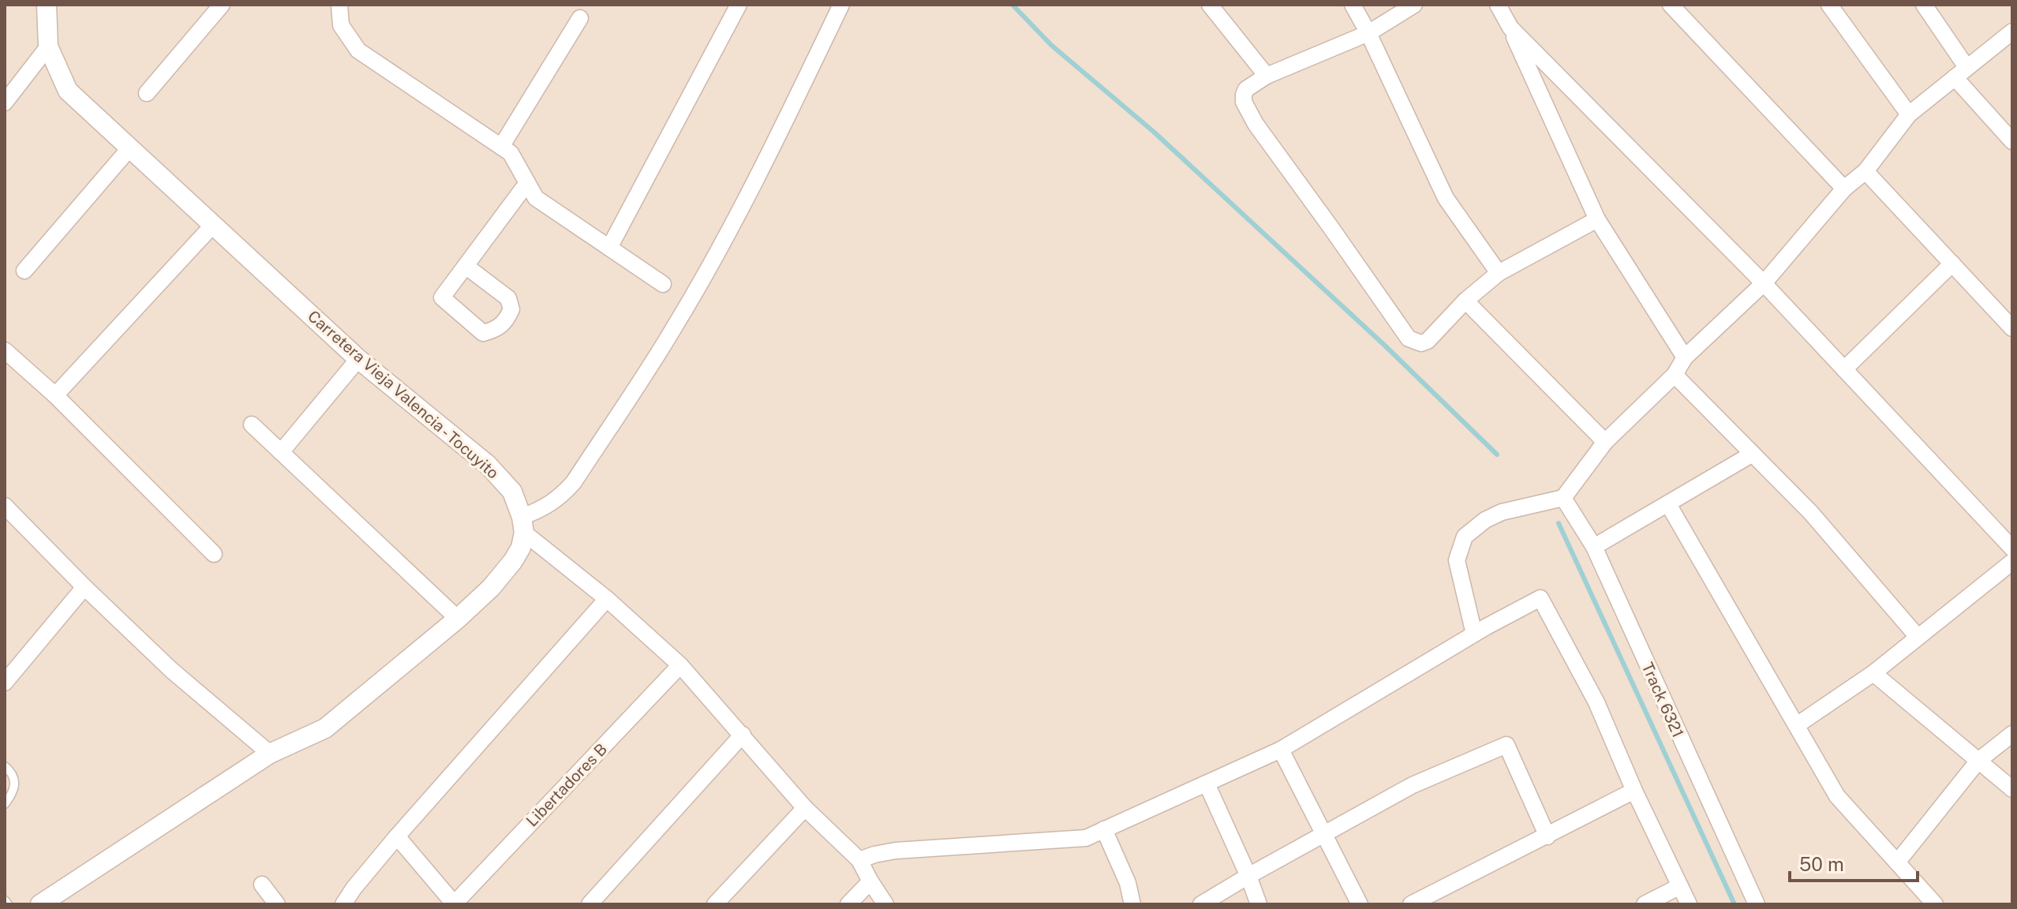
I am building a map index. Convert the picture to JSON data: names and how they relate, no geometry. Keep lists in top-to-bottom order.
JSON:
{
  "streets": {
    "street": ["Carretera Vieja Valencia - Tocuyito", "Track 6321", "Libertadores B"]
  },
  "scale_bar": "50 m"
}
